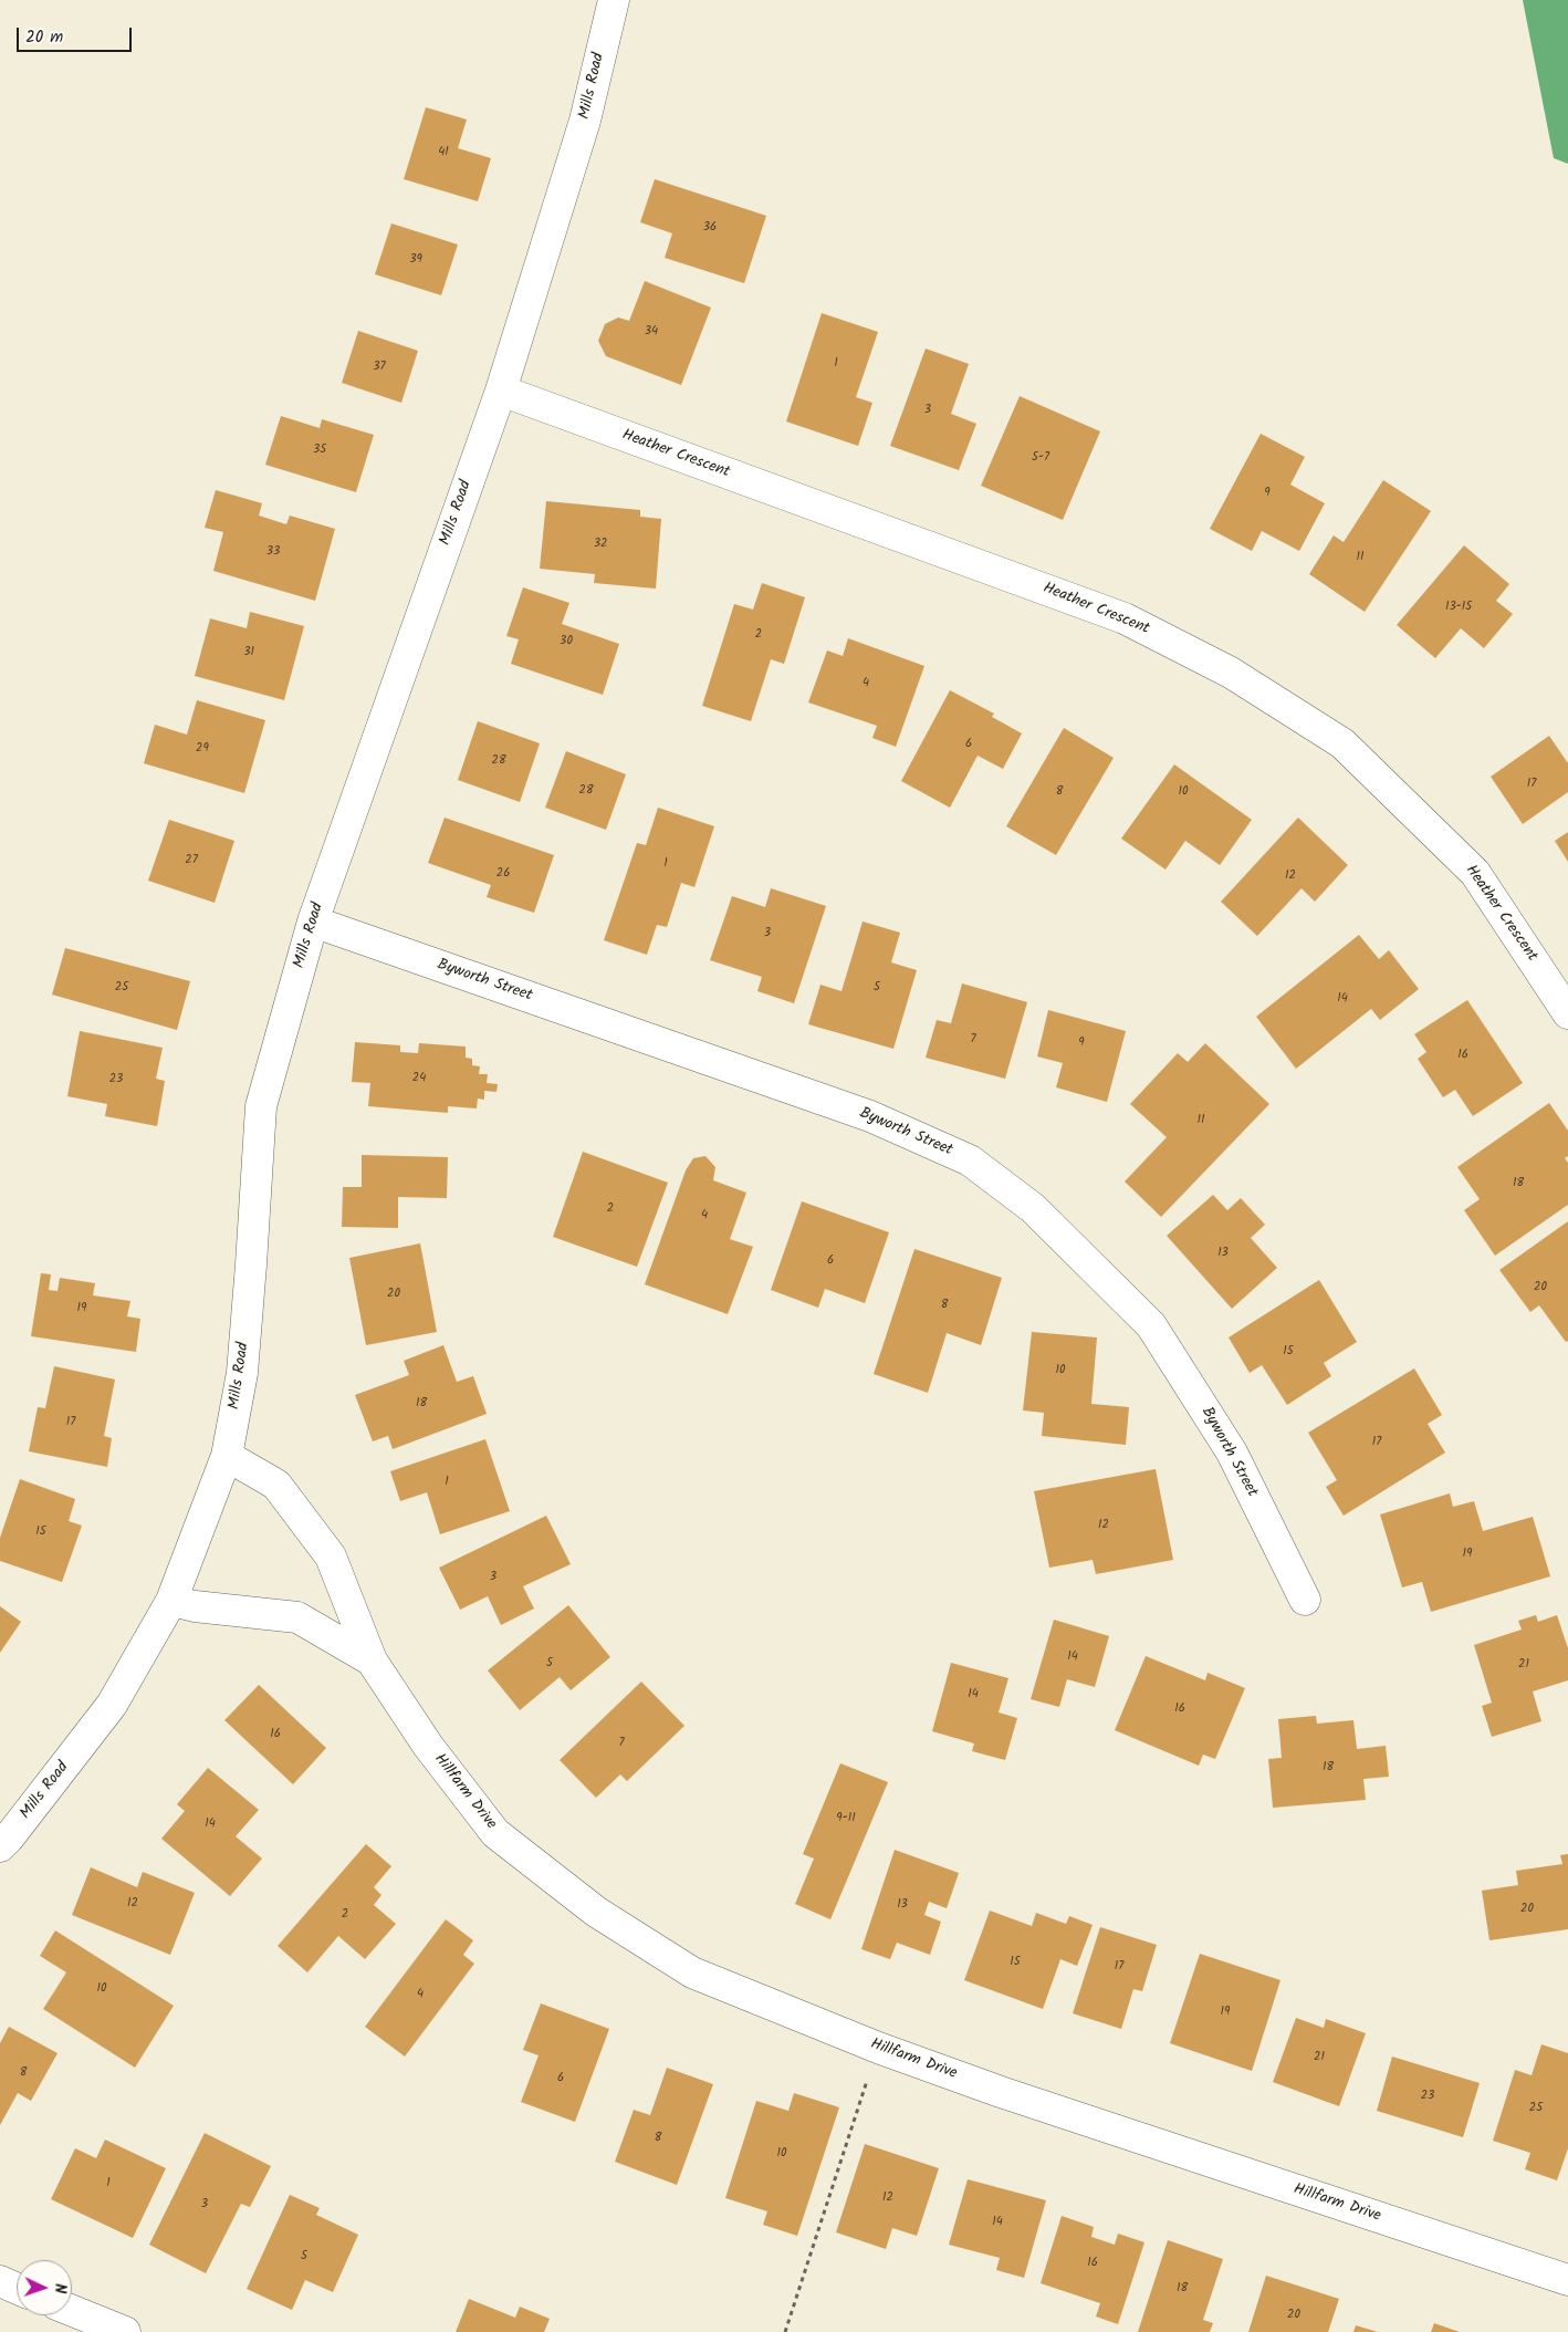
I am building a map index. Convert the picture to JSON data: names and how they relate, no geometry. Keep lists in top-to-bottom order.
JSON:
{
  "streets": {
    "street": [
      "Mills Road",
      "Heather Crescent",
      "Byworth Street",
      "Hillfarm Drive"
    ]
  },
  "crossings": [
    ["Mills Road", "Heather Crescent"],
    ["Mills Road", "Byworth Street"],
    ["Mills Road", "Hillfarm Drive"]
  ],
  "house_numbers": [
    "41",
    "36",
    "39",
    "34",
    "1",
    "37",
    "3",
    "35",
    "5-7",
    "9",
    "32",
    "33",
    "11",
    "13-15",
    "2",
    "30",
    "31",
    "4",
    "6",
    "29",
    "28",
    "17",
    "28",
    "8",
    "10",
    "27",
    "1",
    "26",
    "12",
    "3",
    "25",
    "5",
    "14",
    "7",
    "9",
    "16",
    "24",
    "23",
    "11",
    "18",
    "2",
    "4",
    "13",
    "6",
    "20",
    "20",
    "8",
    "19",
    "15",
    "10",
    "18",
    "17",
    "17",
    "1",
    "12",
    "15",
    "19",
    "3",
    "14",
    "5",
    "21",
    "14",
    "16",
    "16",
    "7",
    "18",
    "9-11",
    "14",
    "12",
    "13",
    "20",
    "2",
    "15",
    "17",
    "10",
    "4",
    "19",
    "21",
    "8",
    "6",
    "23",
    "25",
    "8",
    "10",
    "1",
    "12",
    "3",
    "14",
    "5",
    "16",
    "18",
    "20"
  ],
  "scale_bar": "20 m",
  "north": "right"
}
